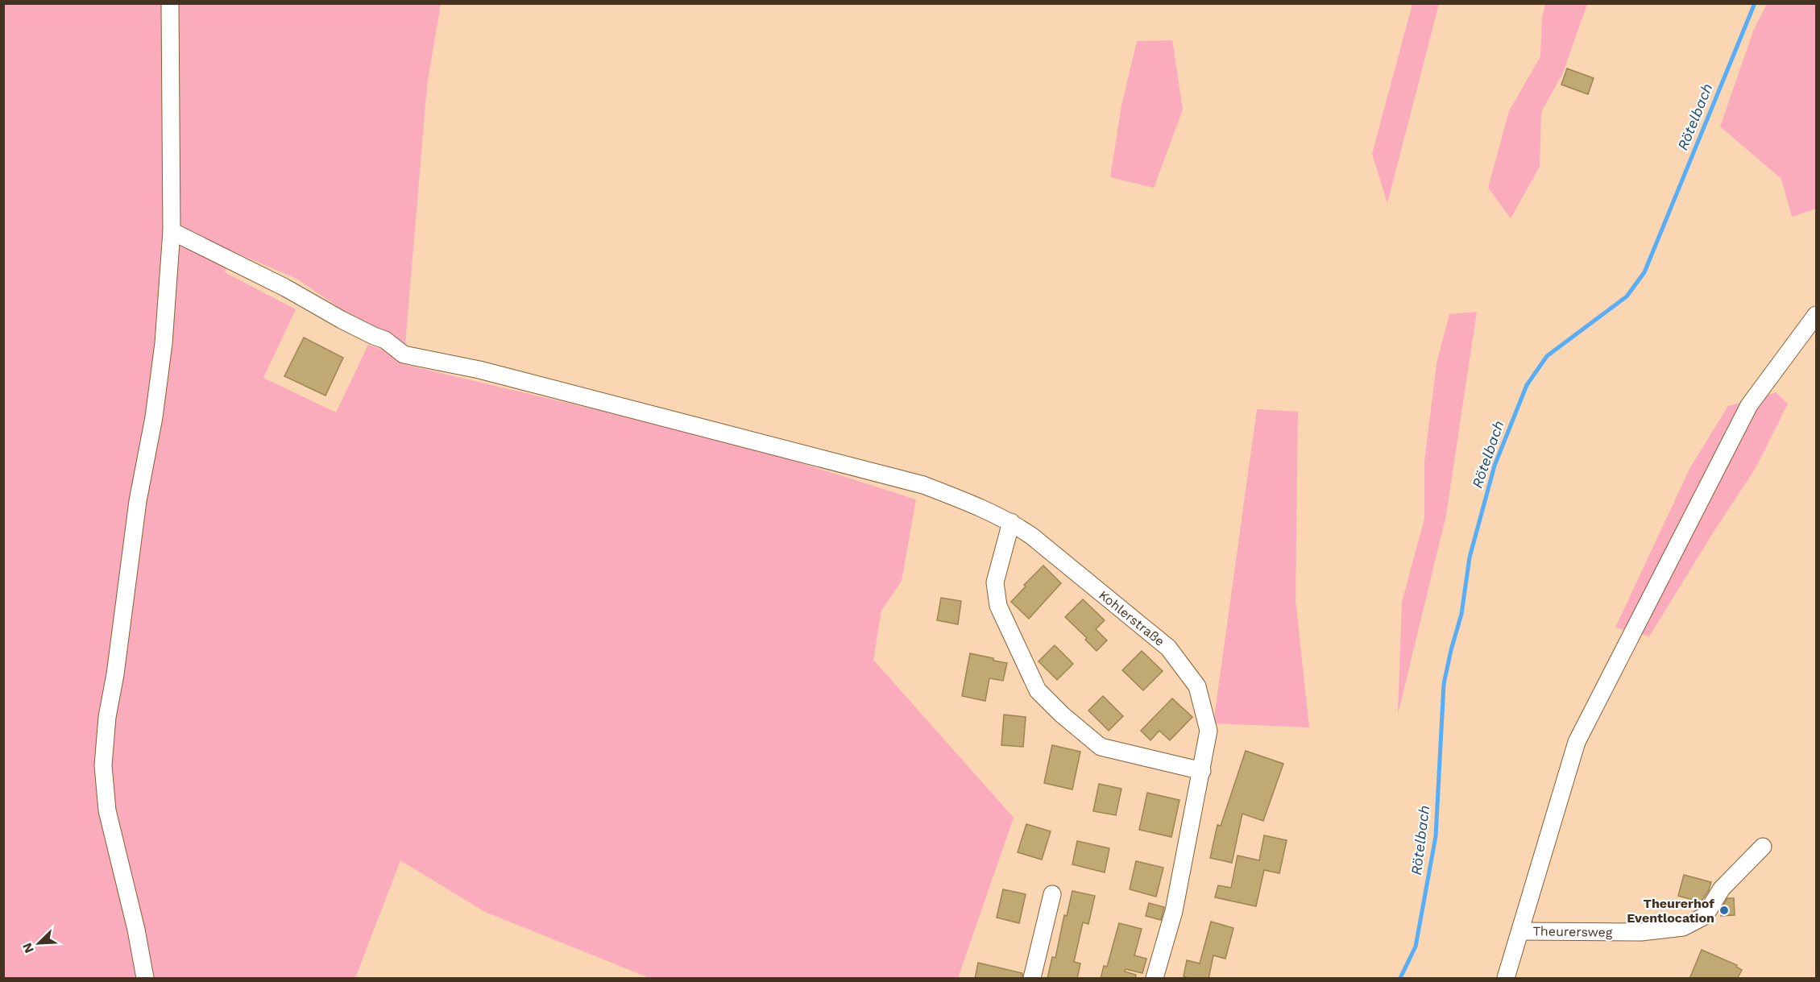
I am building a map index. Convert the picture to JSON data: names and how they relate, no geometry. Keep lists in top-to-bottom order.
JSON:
{
  "streets": {
    "street": ["Kohlerstraße", "Theurersweg"]
  },
  "water": ["Rötelbach"],
  "places": ["Theurerhof Eventlocation"],
  "north": "bottom left"
}
